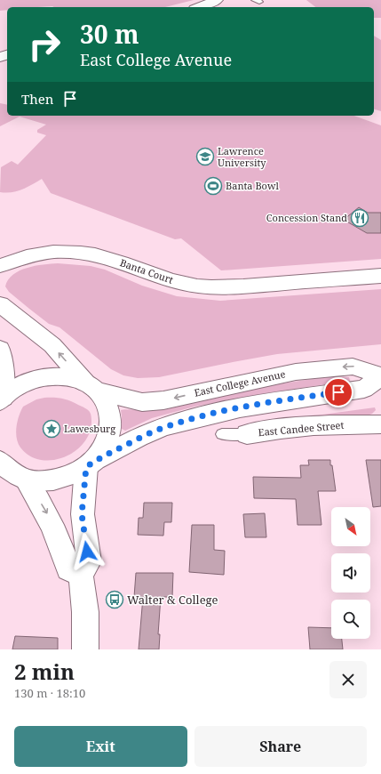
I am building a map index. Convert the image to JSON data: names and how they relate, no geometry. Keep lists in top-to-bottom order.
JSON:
{
  "streets": {
    "main road": ["Banta Court", "East College Avenue", "East Candee Street"]
  },
  "places": {
    "school or university": ["Lawrence University"],
    "sports": ["Banta Bowl"],
    "restaurant": ["Concession Stand"],
    "place": ["Lawesburg"],
    "bus stop": ["Walter & College"]
  },
  "north": "bottom right",
  "page": {
    "turn": ["30 m", "East College Avenue"],
    "then": "Then",
    "heading": ["2 min", "130 m · 18:10"],
    "buttons": ["Exit", "Share"]
  }
}
